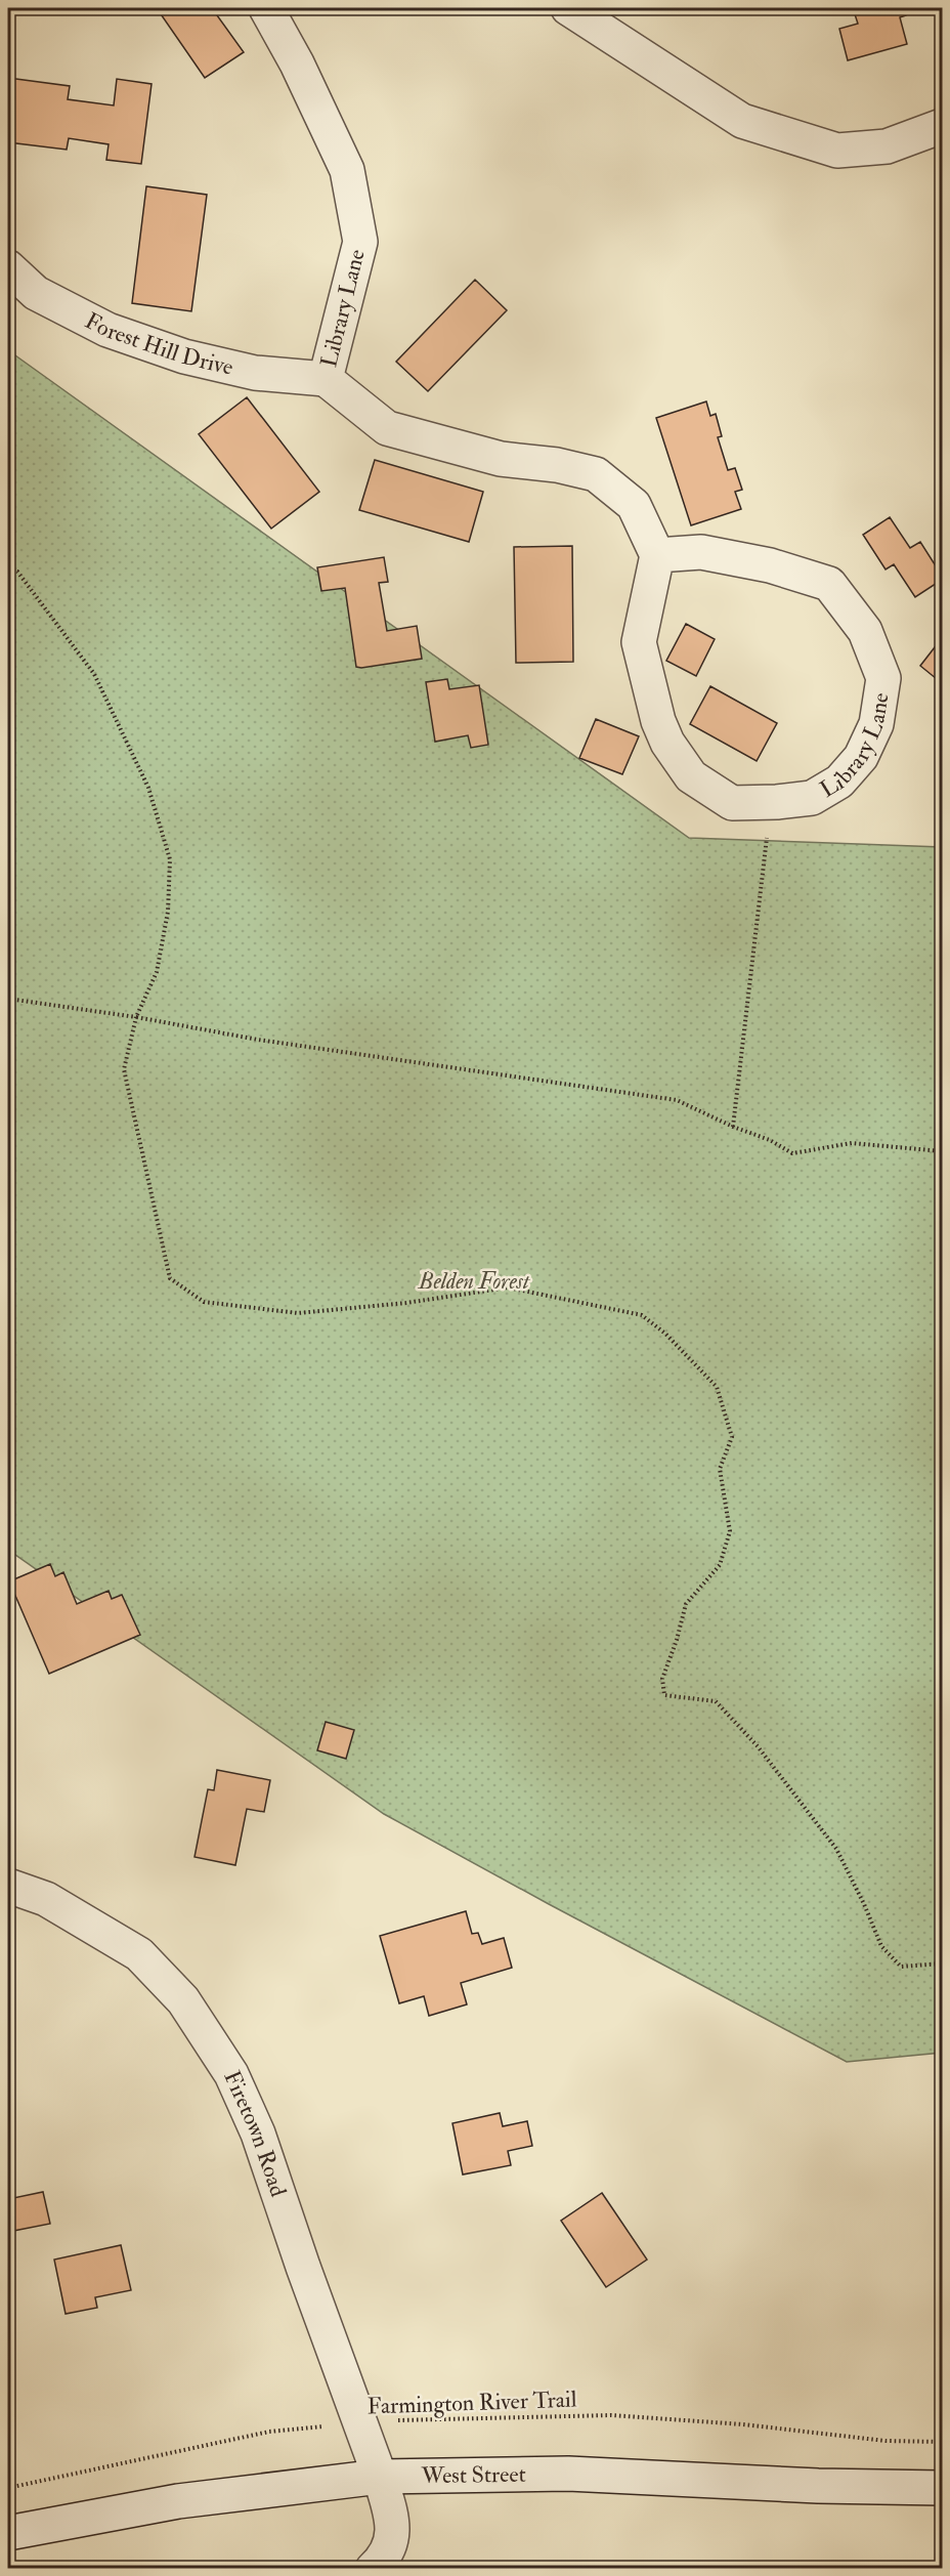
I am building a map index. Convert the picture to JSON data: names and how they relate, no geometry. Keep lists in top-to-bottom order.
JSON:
{
  "streets": {
    "street": [
      "Library Lane",
      "Forest Hill Drive",
      "Firetown Road",
      "West Street"
    ],
    "path": ["Farmington River Trail"]
  },
  "crossings": [
    ["Library Lane", "Forest Hill Drive"],
    ["Firetown Road", "Farmington River Trail"],
    ["Firetown Road", "West Street"]
  ],
  "parks": ["Belden Forest"]
}
